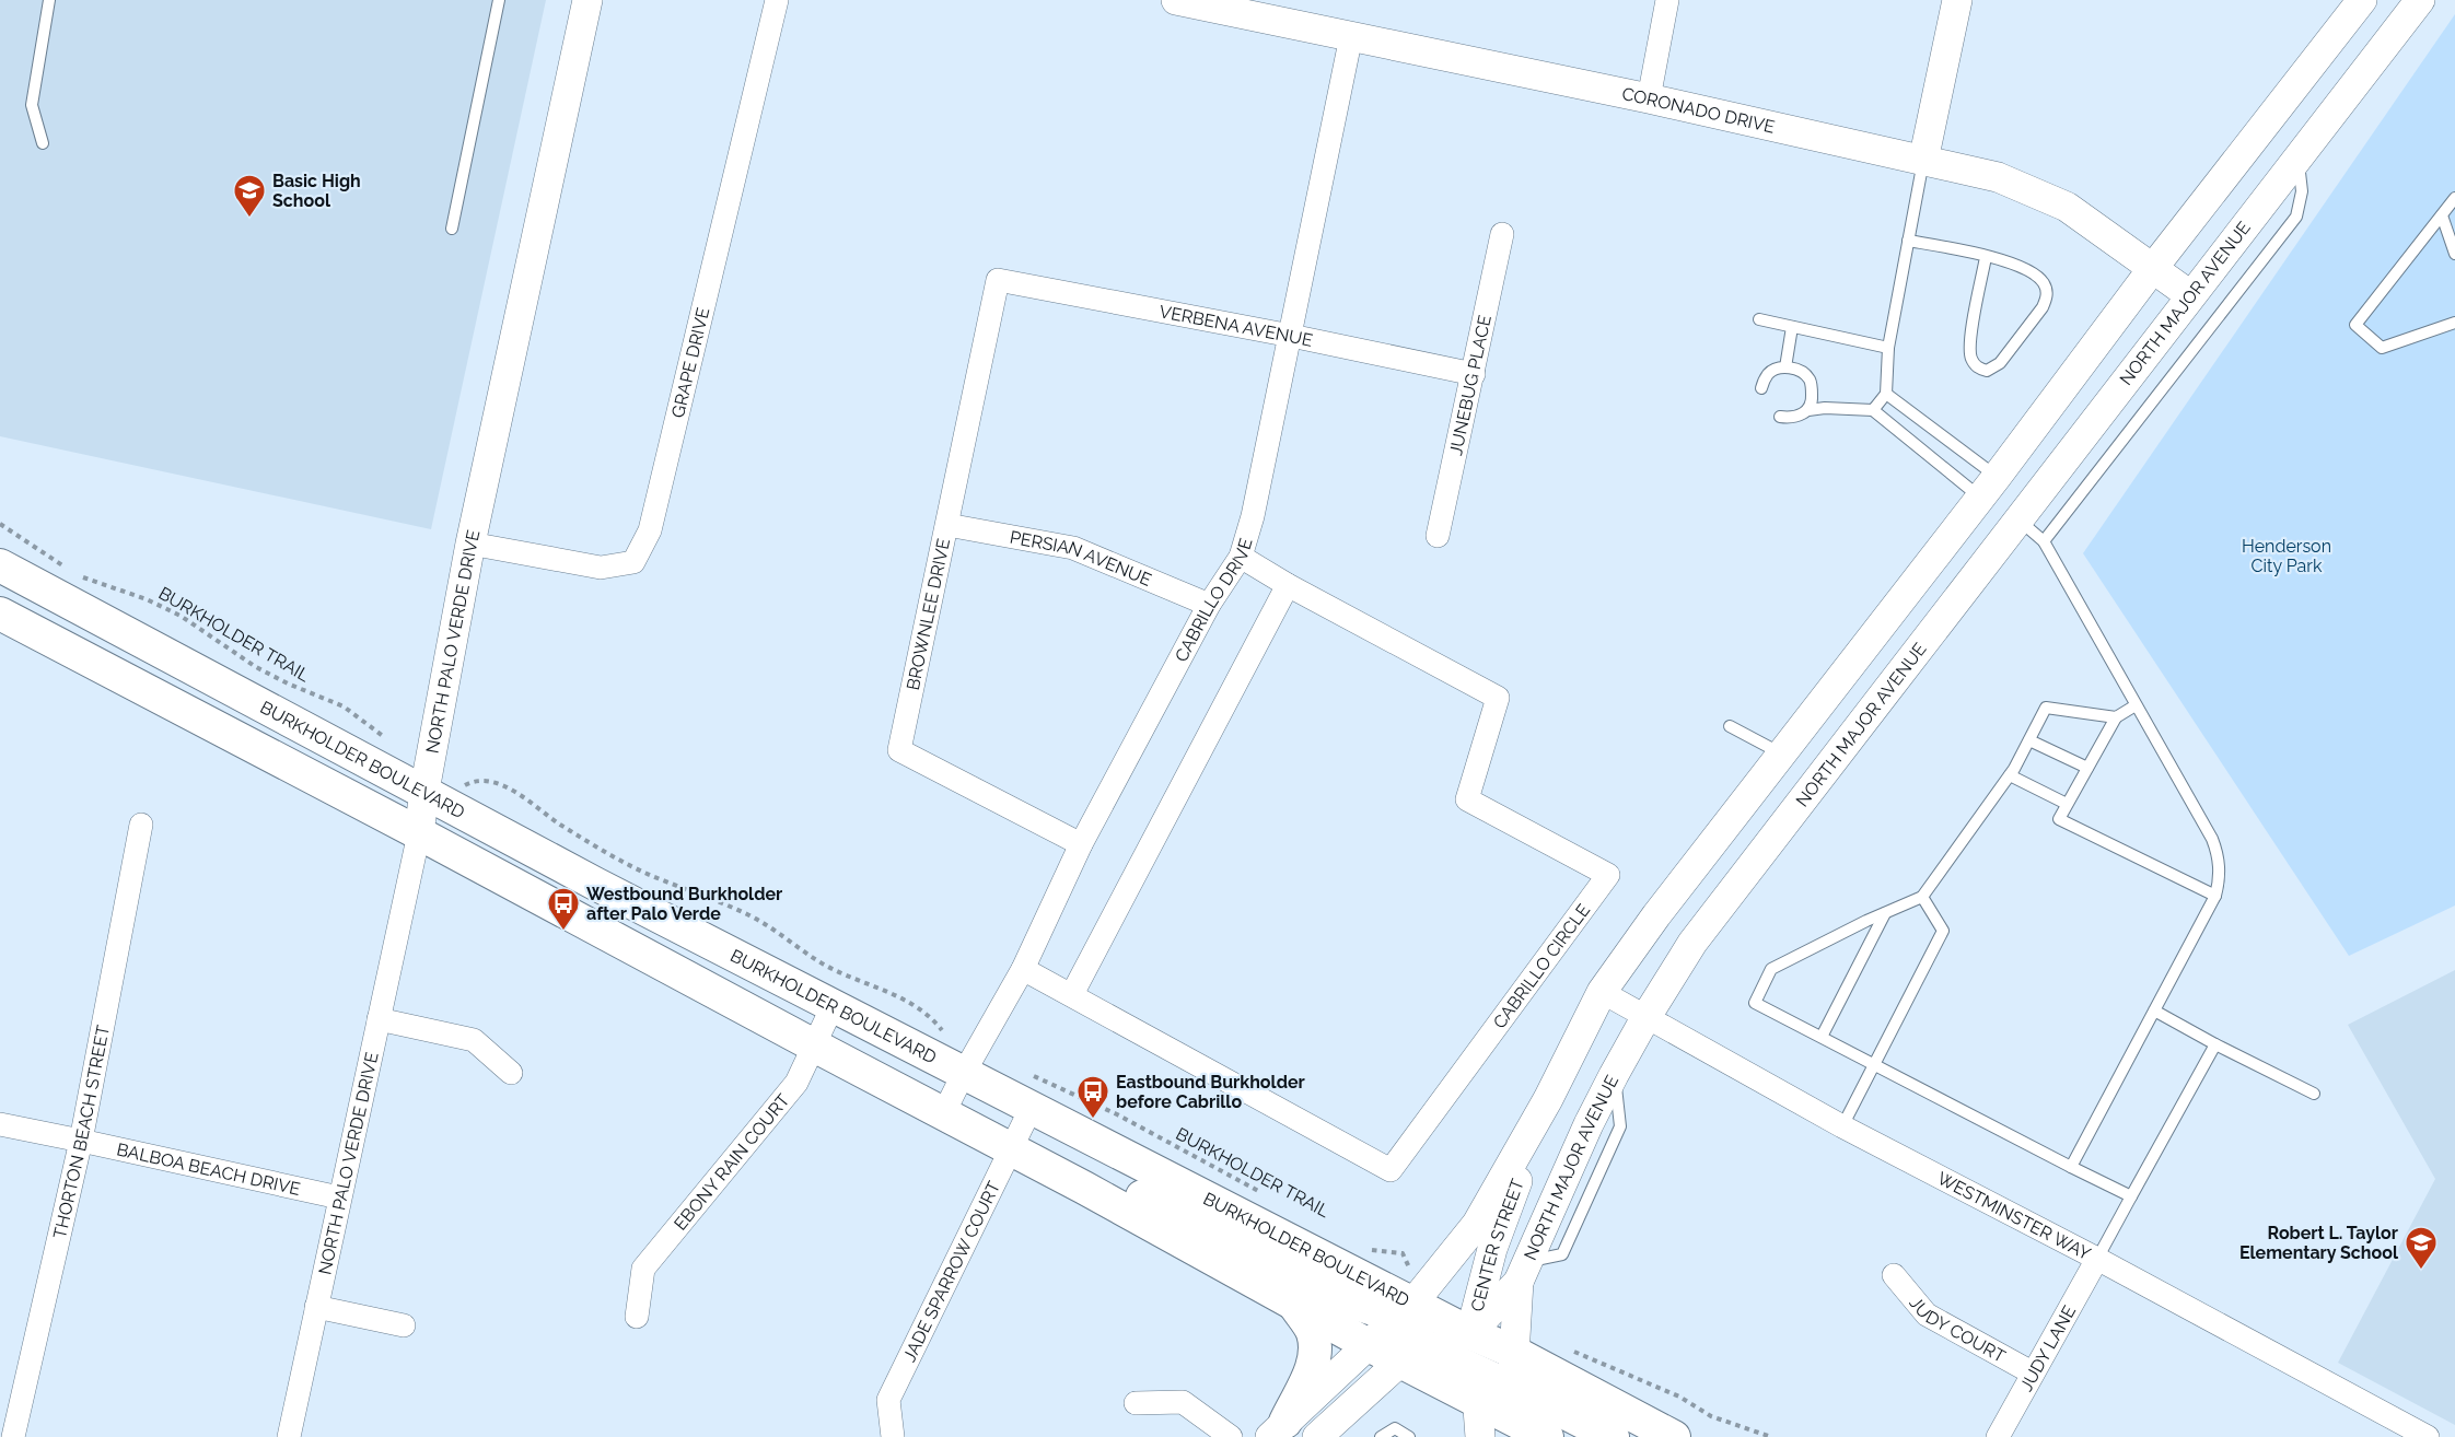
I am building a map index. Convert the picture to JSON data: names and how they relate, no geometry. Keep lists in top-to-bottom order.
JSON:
{
  "streets": {
    "main road": ["BURKHOLDER BOULEVARD"],
    "street": [
      "CORONADO DRIVE",
      "NORTH MAJOR AVENUE",
      "VERBENA AVENUE",
      "GRAPE DRIVE",
      "JUNEBUG PLACE",
      "PERSIAN AVENUE",
      "CABRILLO DRIVE",
      "BROWNLEE DRIVE",
      "NORTH PALO VERDE DRIVE",
      "CABRILLO CIRCLE",
      "THORTON BEACH STREET",
      "EBONY RAIN COURT",
      "BALBOA BEACH DRIVE",
      "WESTMINSTER WAY",
      "CENTER STREET",
      "JADE SPARROW COURT",
      "JUDY COURT",
      "JUDY LANE"
    ],
    "path": ["BURKHOLDER TRAIL"]
  },
  "crossings": [
    ["CORONADO DRIVE", "NORTH MAJOR AVENUE"],
    ["CORONADO DRIVE", "CABRILLO DRIVE"],
    ["NORTH MAJOR AVENUE", "WESTMINSTER WAY"],
    ["NORTH MAJOR AVENUE", "CENTER STREET"],
    ["VERBENA AVENUE", "JUNEBUG PLACE"],
    ["VERBENA AVENUE", "CABRILLO DRIVE"],
    ["VERBENA AVENUE", "BROWNLEE DRIVE"],
    ["GRAPE DRIVE", "NORTH PALO VERDE DRIVE"],
    ["PERSIAN AVENUE", "CABRILLO DRIVE"],
    ["PERSIAN AVENUE", "BROWNLEE DRIVE"],
    ["CABRILLO DRIVE", "BROWNLEE DRIVE"],
    ["CABRILLO DRIVE", "BURKHOLDER BOULEVARD"],
    ["CABRILLO DRIVE", "CABRILLO CIRCLE"],
    ["NORTH PALO VERDE DRIVE", "BURKHOLDER BOULEVARD"],
    ["NORTH PALO VERDE DRIVE", "BALBOA BEACH DRIVE"],
    ["BURKHOLDER BOULEVARD", "EBONY RAIN COURT"],
    ["BURKHOLDER BOULEVARD", "JADE SPARROW COURT"],
    ["THORTON BEACH STREET", "BALBOA BEACH DRIVE"],
    ["WESTMINSTER WAY", "JUDY LANE"],
    ["JUDY COURT", "JUDY LANE"]
  ],
  "parks": ["Henderson City Park"],
  "places": {
    "school or university": ["Basic High School", "Robert L. Taylor Elementary School"],
    "bus stop": ["Westbound Burkholder after Palo Verde", "Eastbound Burkholder before Cabrillo"]
  }
}
